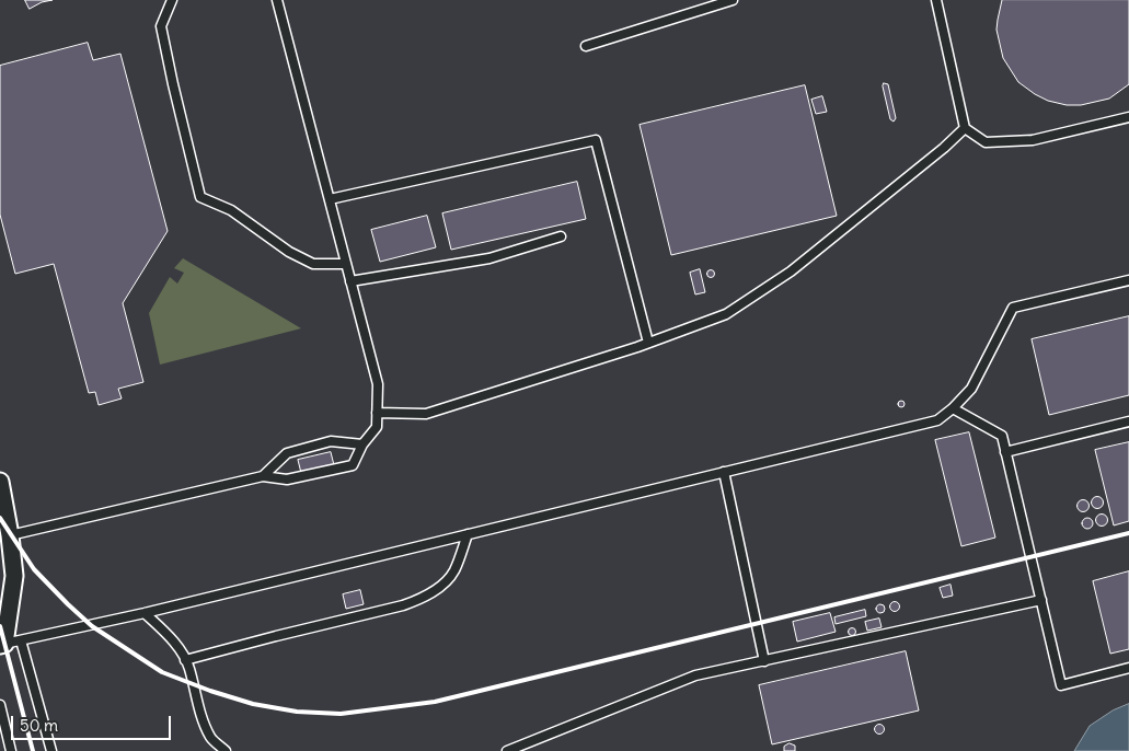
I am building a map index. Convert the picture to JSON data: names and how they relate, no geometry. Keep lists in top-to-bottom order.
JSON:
{
  "scale_bar": "50 m"
}
